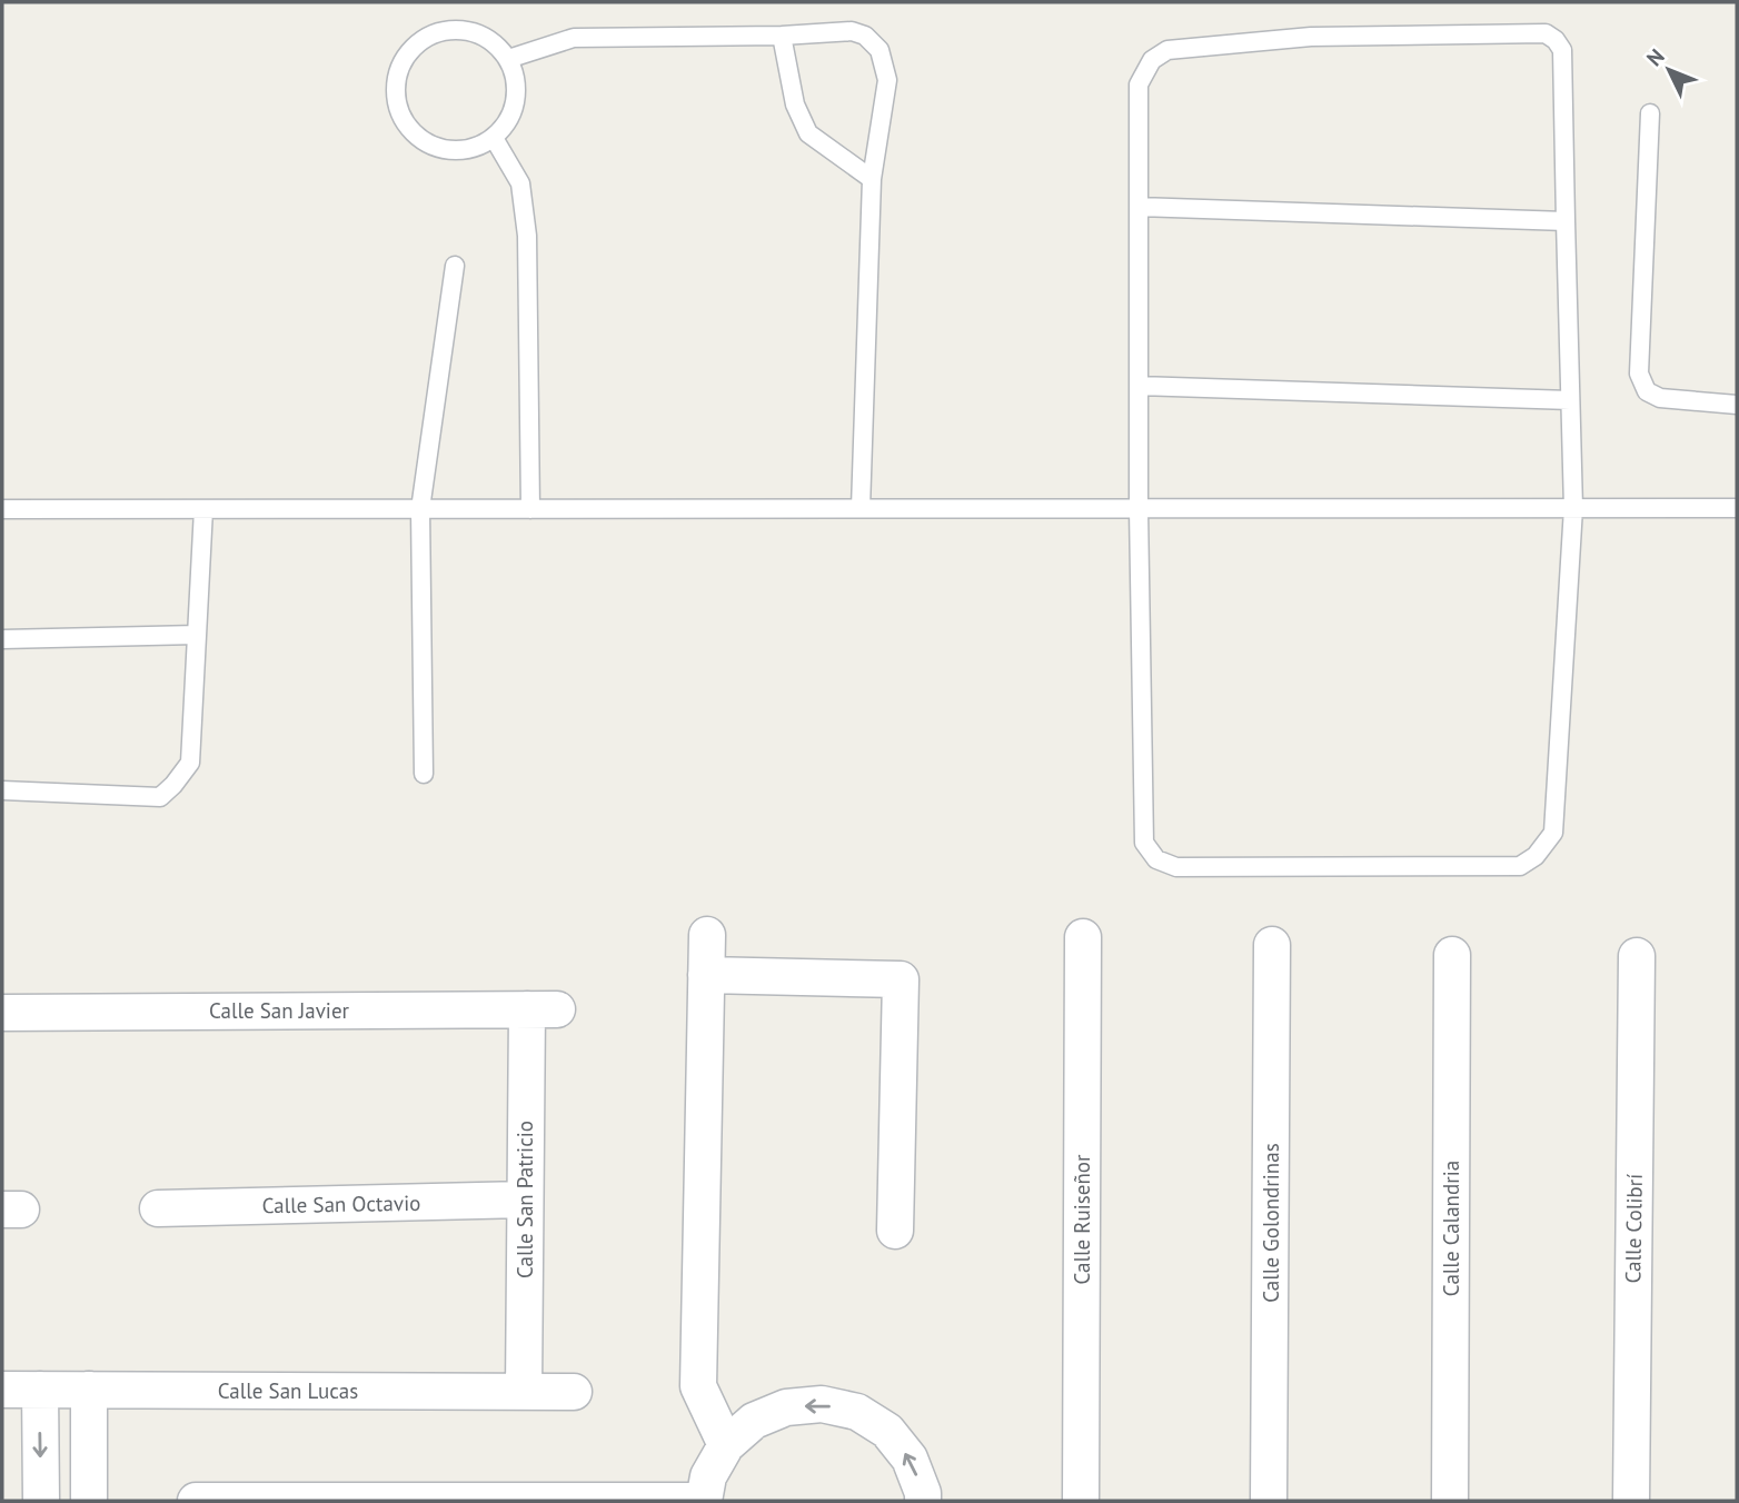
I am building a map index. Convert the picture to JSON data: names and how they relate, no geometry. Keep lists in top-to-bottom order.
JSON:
{
  "streets": {
    "street": [
      "Calle San Javier",
      "Calle San Patricio",
      "Calle San Octavio",
      "Calle Ruiseñor",
      "Calle Golondrinas",
      "Calle Calandria",
      "Calle Colibrí",
      "Calle San Lucas"
    ]
  },
  "crossings": [
    ["Calle San Javier", "Calle San Patricio"],
    ["Calle San Patricio", "Calle San Octavio"],
    ["Calle San Patricio", "Calle San Lucas"]
  ],
  "north": "top left"
}
